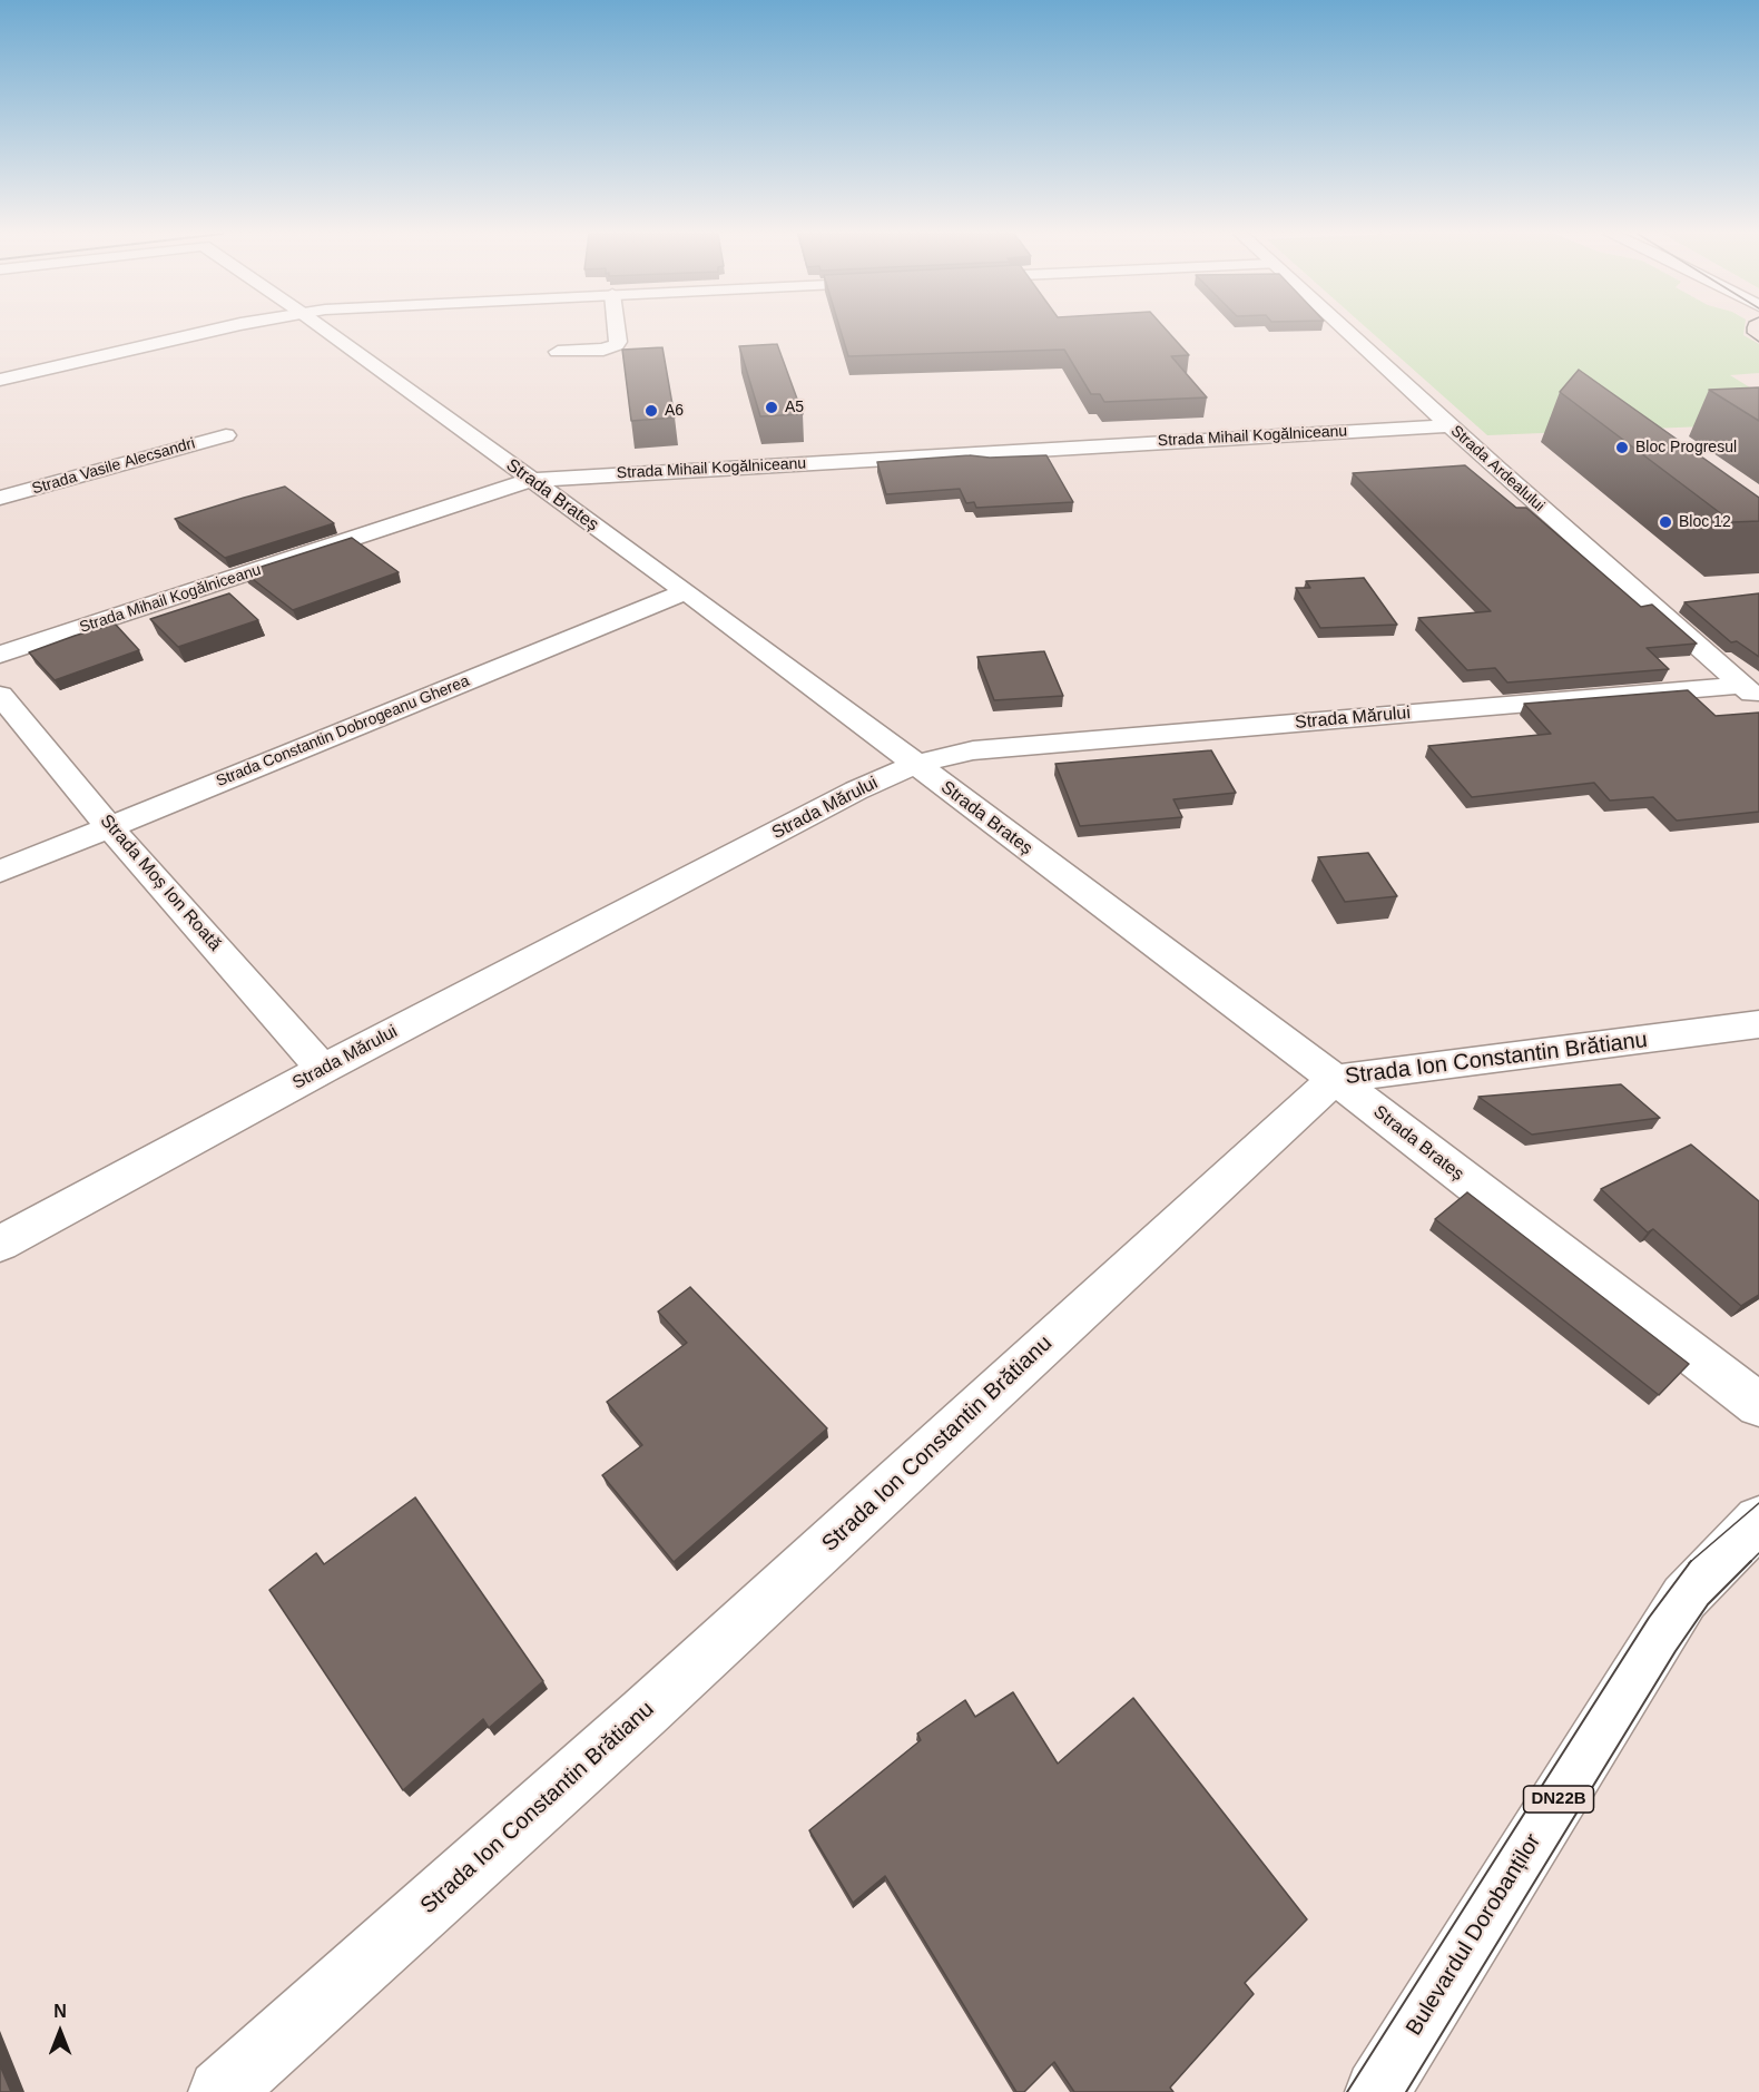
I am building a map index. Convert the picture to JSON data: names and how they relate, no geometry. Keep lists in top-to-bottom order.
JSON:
{
  "streets": {
    "street": [
      "Strada Mihail Kogălniceanu",
      "Strada Vasile Alecsandri",
      "Strada Ardealului",
      "Strada Brateș",
      "Strada Mărului",
      "Strada Constantin Dobrogeanu Gherea",
      "Strada Moș Ion Roată",
      "Strada Ion Constantin Brătianu",
      "DN22B",
      "Bulevardul Dorobanților"
    ]
  },
  "crossings": [
    ["Strada Mihail Kogălniceanu", "Strada Ardealului"],
    ["Strada Mihail Kogălniceanu", "Strada Brateș"],
    ["Strada Ardealului", "Strada Mărului"],
    ["Strada Brateș", "Strada Mărului"],
    ["Strada Brateș", "Strada Constantin Dobrogeanu Gherea"],
    ["Strada Brateș", "Strada Ion Constantin Brătianu"],
    ["Strada Mărului", "Strada Moș Ion Roată"],
    ["Strada Constantin Dobrogeanu Gherea", "Strada Moș Ion Roată"]
  ],
  "places": [
    "A5",
    "A6",
    "Bloc Progresul",
    "Bloc 12"
  ],
  "north": "top"
}
